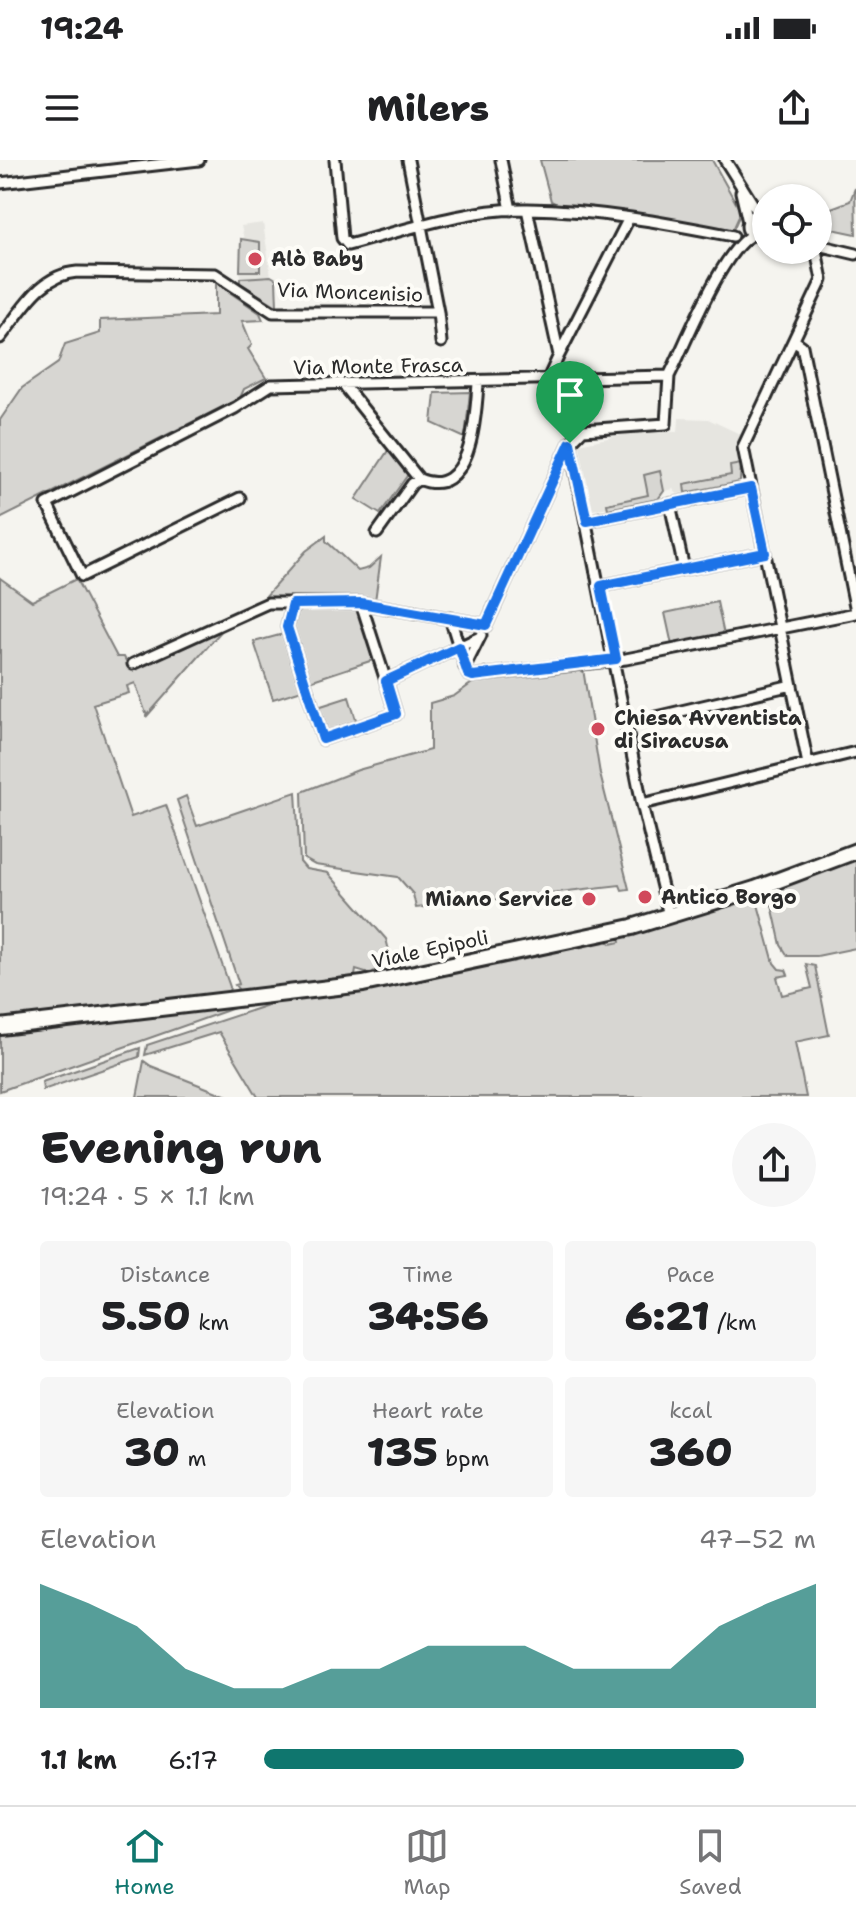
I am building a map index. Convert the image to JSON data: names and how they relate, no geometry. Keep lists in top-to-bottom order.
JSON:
{
  "streets": {
    "main road": ["Viale Epipoli"],
    "street": ["Via Moncenisio", "Via Monte Frasca"]
  },
  "places": [
    "Alò Baby",
    "Chiesa Avventista di Siracusa",
    "Antico Borgo",
    "Miano Service"
  ],
  "page": {
    "status": "19:24",
    "header": "Milers",
    "heading": ["Evening run", "19:24 · 5 × 1.1 km"],
    "stats": [
      ["Distance", "5.50 km"],
      ["Time", "34:56"],
      ["Pace", "6:21 /km"],
      ["Elevation", "30 m"],
      ["Heart rate", "135 bpm"],
      ["kcal", "360"]
    ],
    "chart": ["Elevation", "47–52 m"],
    "list": [
      {
        "name": "1.1 km",
        "note": "6:17"
      }
    ],
    "tabs": ["Home", "Map", "Saved"]
  }
}
